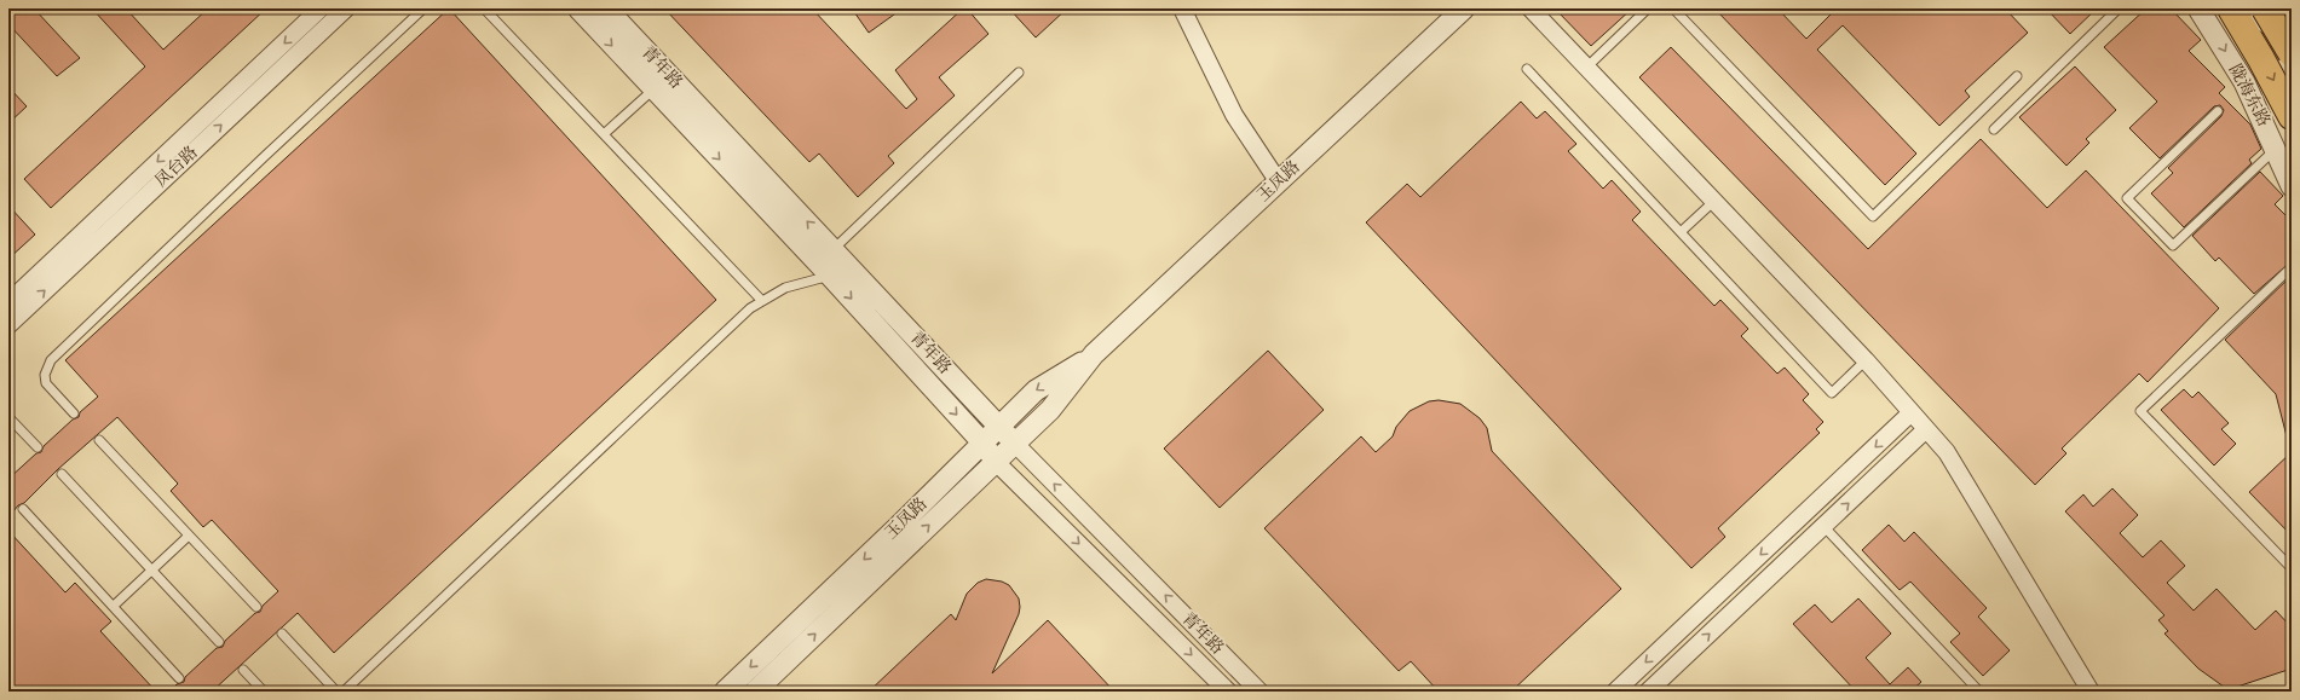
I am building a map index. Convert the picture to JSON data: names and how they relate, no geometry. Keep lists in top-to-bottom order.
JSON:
{
  "streets": {
    "street": [
      "青年路",
      "陇海东路",
      "凤台路",
      "玉凤路"
    ]
  },
  "crossings": [
    ["青年路", "玉凤路"]
  ]
}
